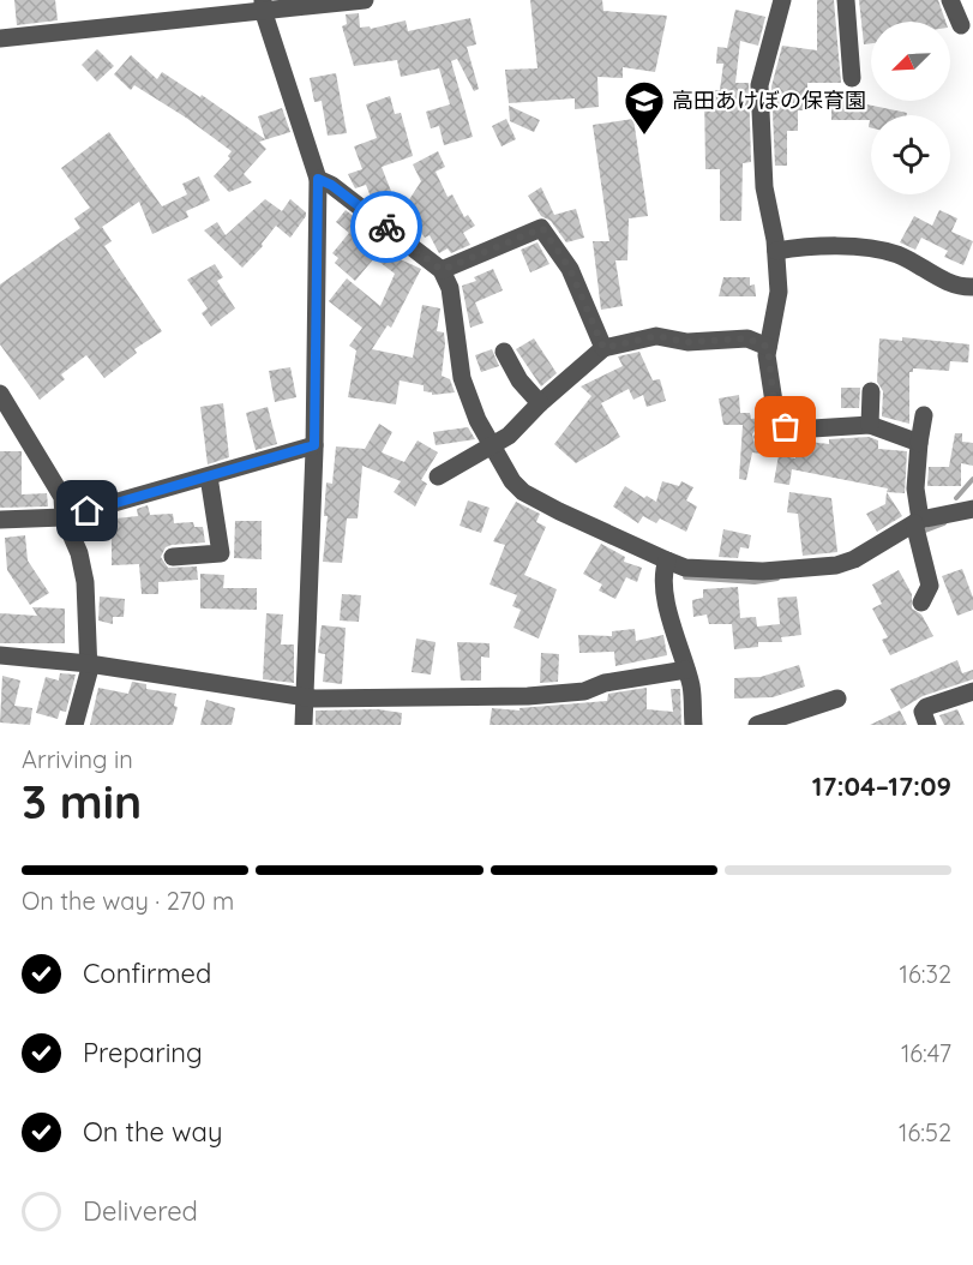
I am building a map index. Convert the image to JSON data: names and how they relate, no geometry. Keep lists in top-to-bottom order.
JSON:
{
  "places": {
    "school or university": ["高田あけぼの保育園"]
  },
  "north": "bottom left",
  "page": {
    "heading": ["3 min", "Arriving in", "17:04–17:09"],
    "bar": "On the way · 270 m",
    "list": [
      ["Confirmed", "16:32"],
      ["Preparing", "16:47"],
      ["On the way", "16:52"],
      "Delivered"
    ]
  }
}
